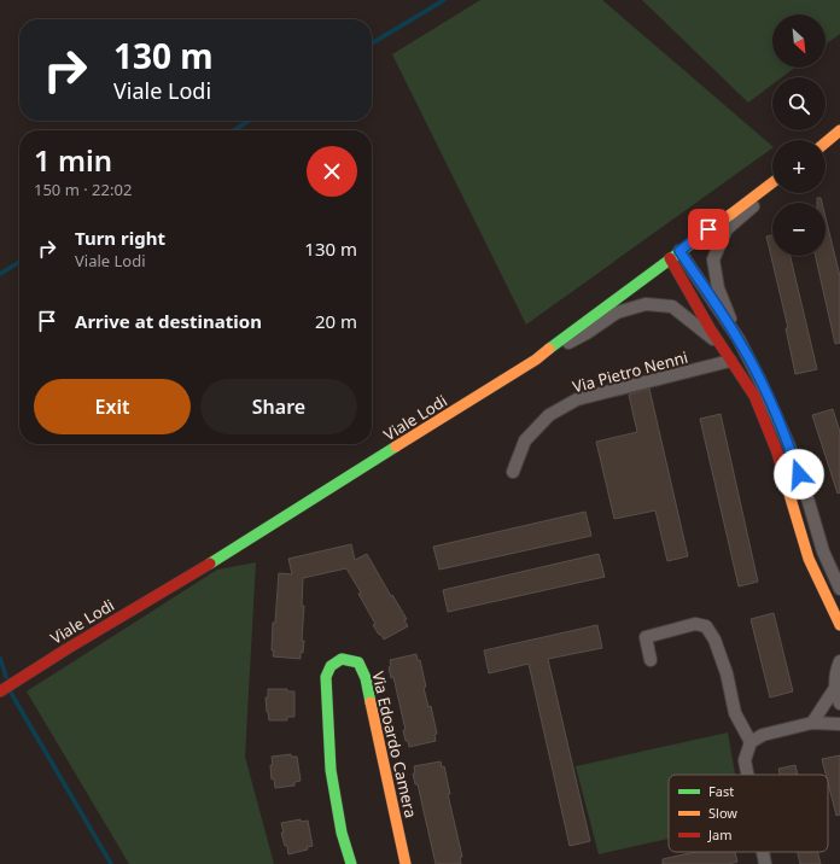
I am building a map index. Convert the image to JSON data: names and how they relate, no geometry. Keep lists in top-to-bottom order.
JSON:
{
  "streets": {
    "street": ["Via Pietro Nenni", "Viale Lodi", "Via Edoardo Camera"]
  },
  "legend": ["Fast", "Slow", "Jam"],
  "north": "bottom right",
  "page": {
    "map_buttons": ["+", "−"],
    "turn": ["130 m", "Viale Lodi"],
    "heading": ["1 min", "150 m · 22:02"],
    "list": [
      {
        "name": "Turn right",
        "note": "Viale Lodi",
        "value": "130 m"
      },
      {
        "name": "Arrive at destination",
        "value": "20 m"
      }
    ],
    "buttons": ["Exit", "Share"]
  }
}
